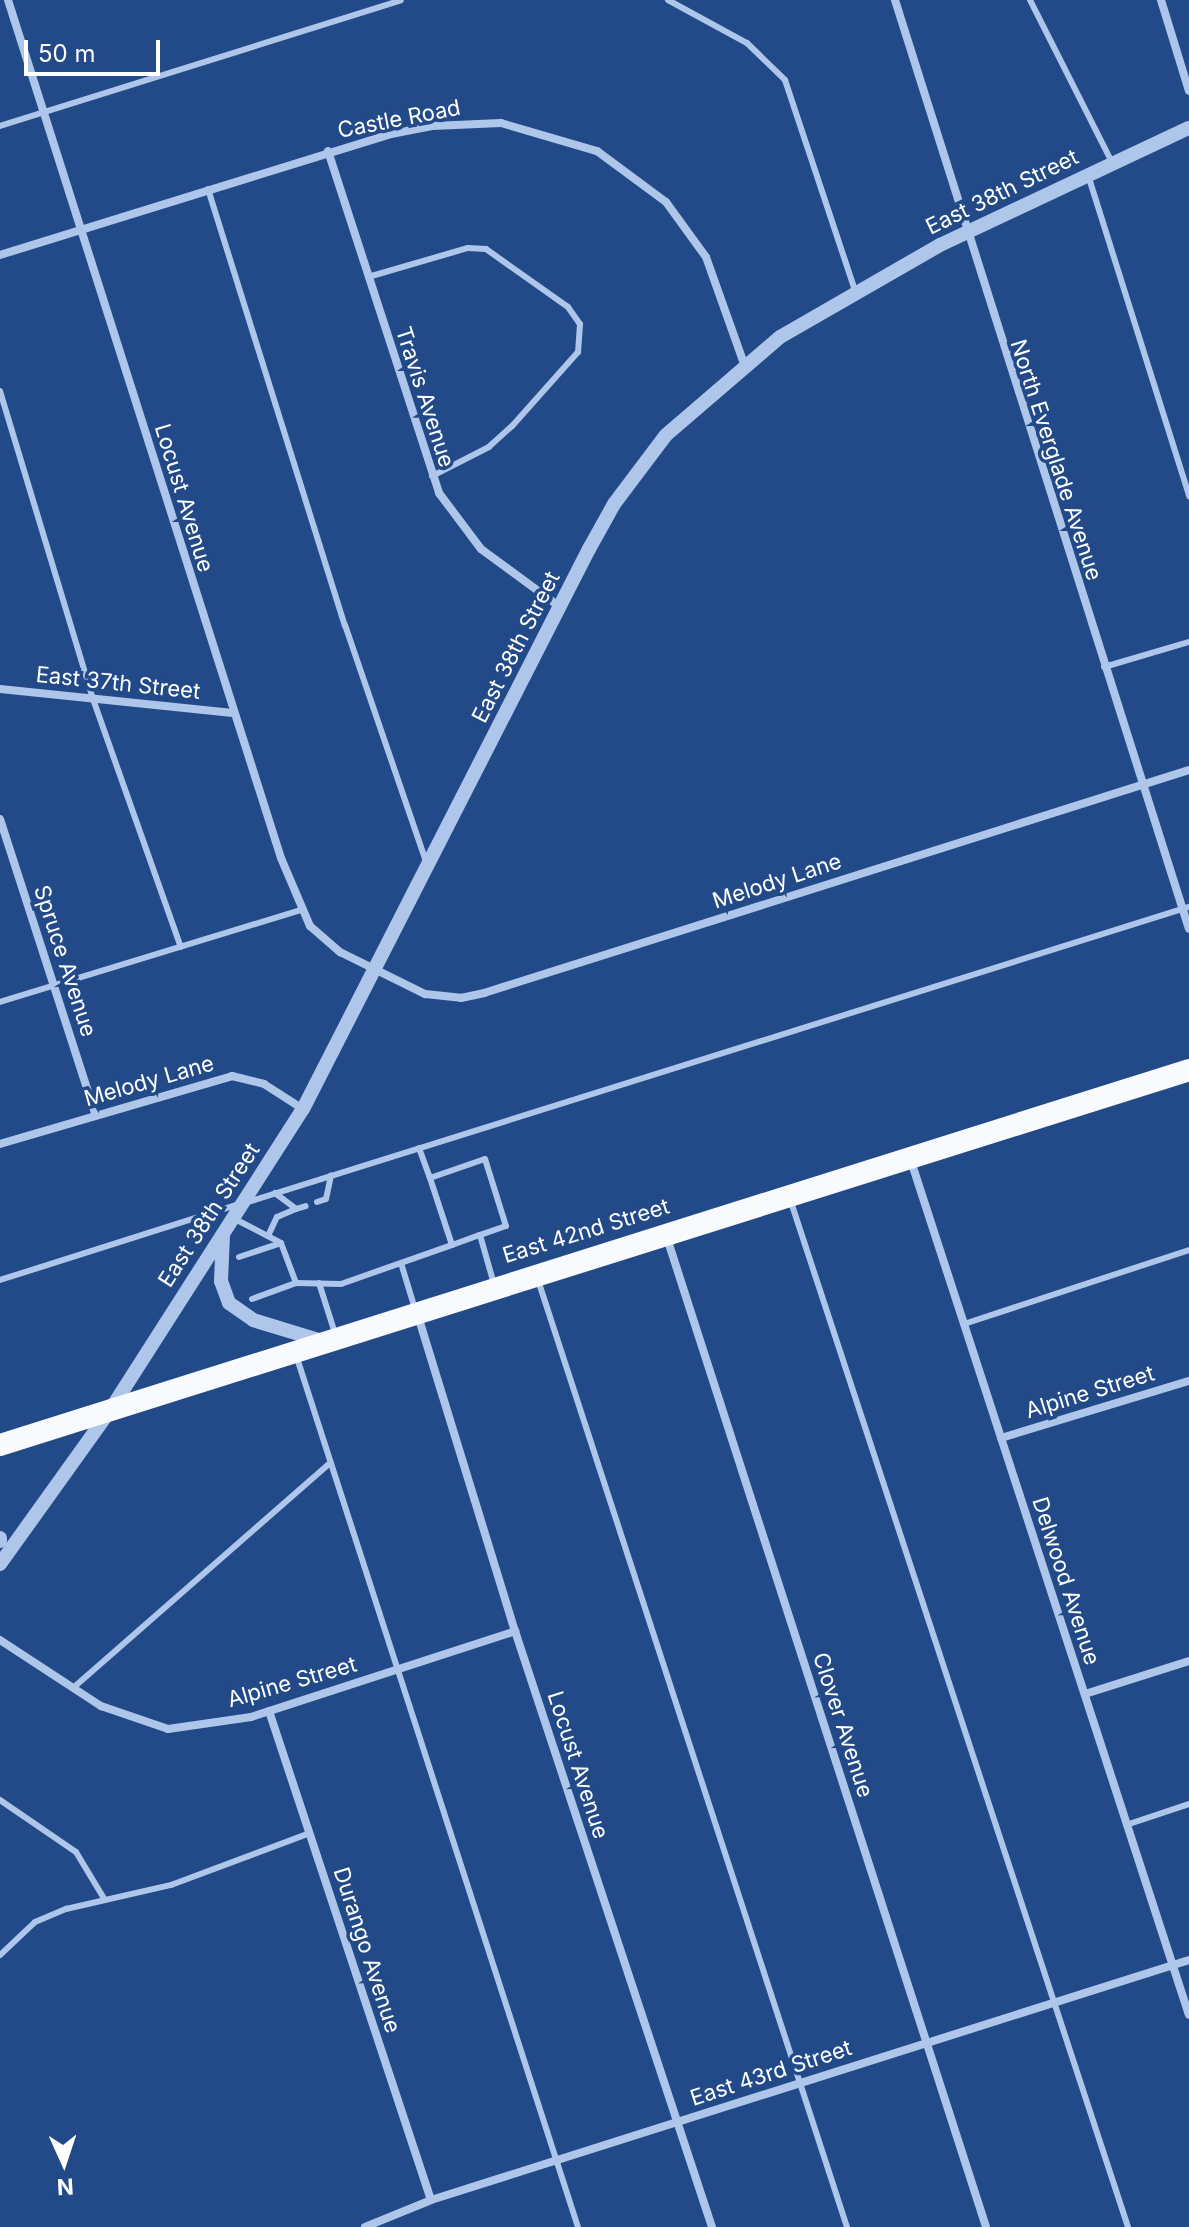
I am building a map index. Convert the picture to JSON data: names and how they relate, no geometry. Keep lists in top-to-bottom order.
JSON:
{
  "streets": {
    "highway": ["East 42nd Street"],
    "street": [
      "Castle Road",
      "East 38th Street",
      "Travis Avenue",
      "North Everglade Avenue",
      "Locust Avenue",
      "East 37th Street",
      "Melody Lane",
      "Spruce Avenue",
      "Alpine Street",
      "Delwood Avenue",
      "Clover Avenue",
      "Durango Avenue",
      "East 43rd Street"
    ]
  },
  "crossings": [
    ["Castle Road", "East 38th Street"],
    ["Castle Road", "Travis Avenue"],
    ["Castle Road", "Locust Avenue"],
    ["East 38th Street", "Travis Avenue"],
    ["East 38th Street", "North Everglade Avenue"],
    ["East 38th Street", "Locust Avenue"],
    ["East 38th Street", "Melody Lane"],
    ["East 38th Street", "East 42nd Street"],
    ["North Everglade Avenue", "Melody Lane"],
    ["Locust Avenue", "East 37th Street"],
    ["Locust Avenue", "Melody Lane"],
    ["Locust Avenue", "East 42nd Street"],
    ["Locust Avenue", "Alpine Street"],
    ["Locust Avenue", "East 43rd Street"],
    ["Melody Lane", "Spruce Avenue"],
    ["East 42nd Street", "Delwood Avenue"],
    ["East 42nd Street", "Clover Avenue"],
    ["Alpine Street", "Delwood Avenue"],
    ["Alpine Street", "Durango Avenue"],
    ["Delwood Avenue", "East 43rd Street"],
    ["Clover Avenue", "East 43rd Street"],
    ["Durango Avenue", "East 43rd Street"]
  ],
  "scale_bar": "50 m",
  "north": "bottom"
}
